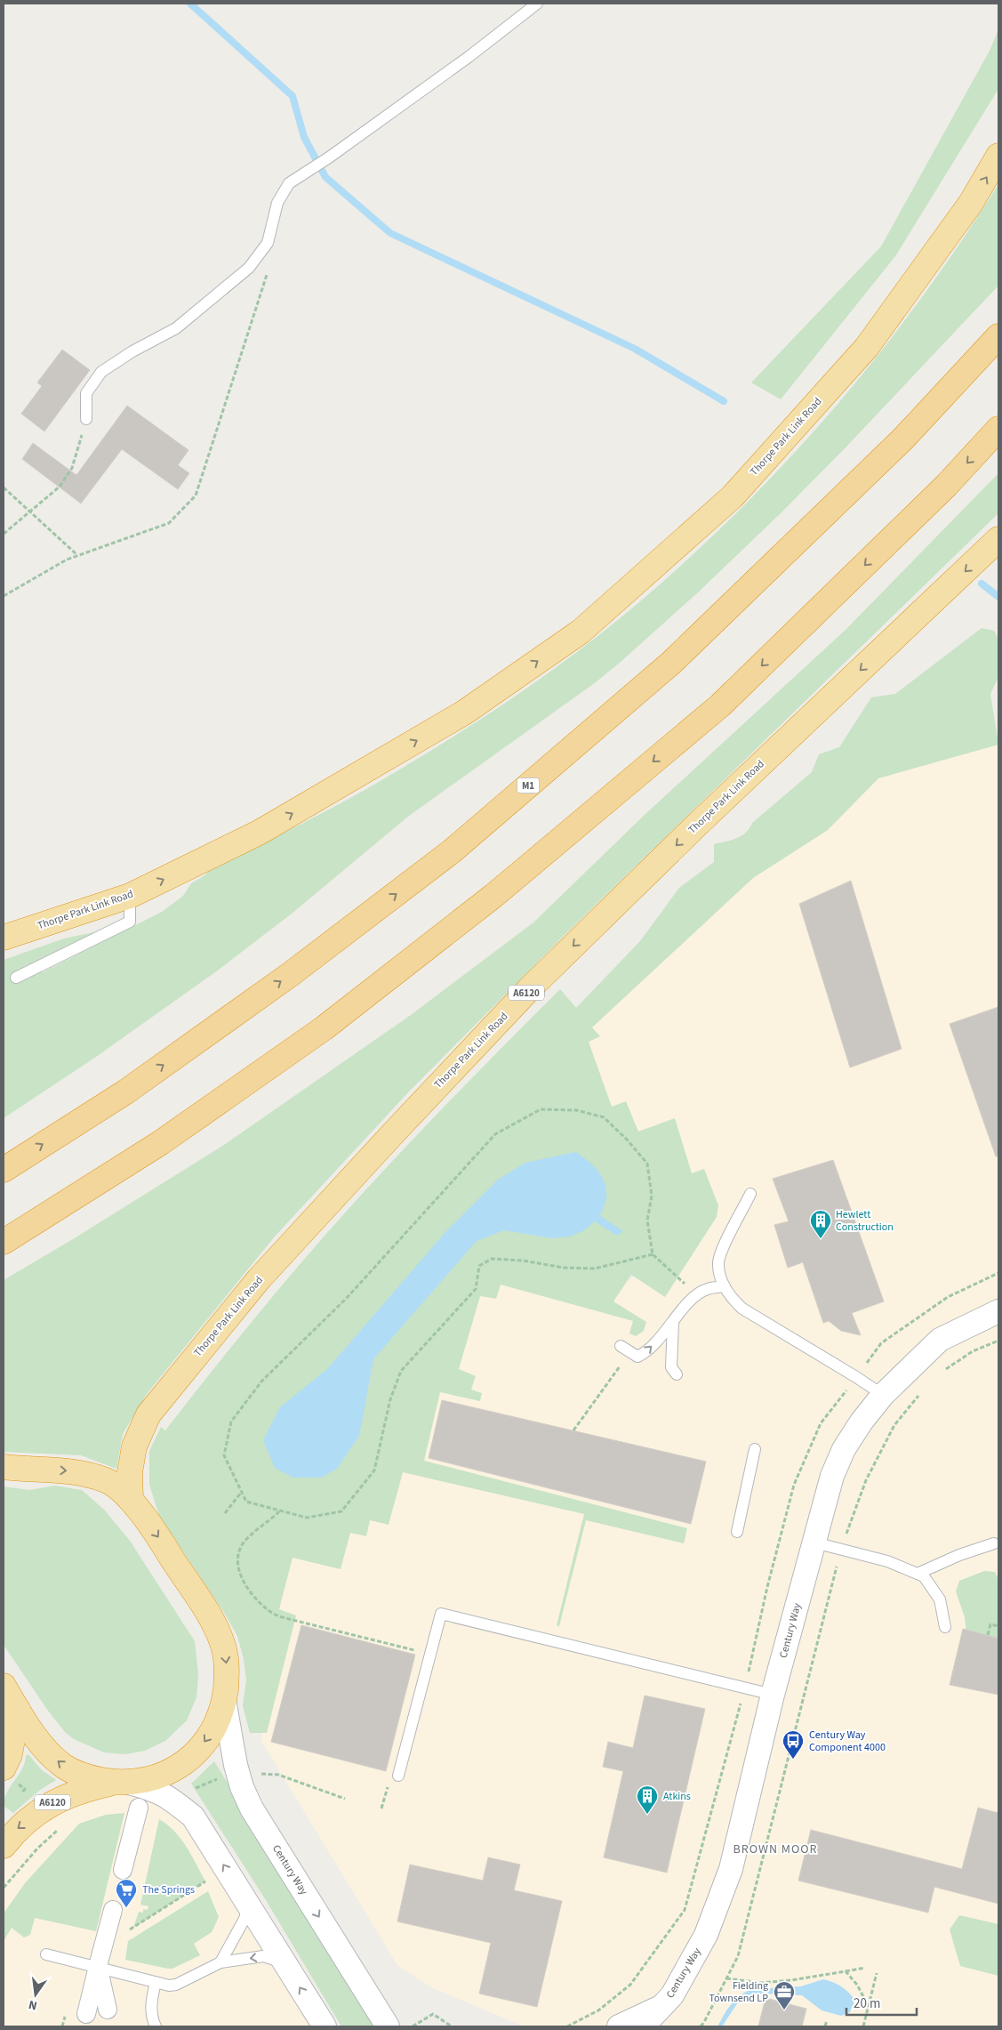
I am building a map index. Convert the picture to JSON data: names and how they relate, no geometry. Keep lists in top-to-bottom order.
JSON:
{
  "streets": {
    "highway": ["Thorpe Park Link Road", "M1", "A6120"],
    "street": ["Century Way"]
  },
  "districts": ["BROWN MOOR"],
  "places": {
    "building": ["Hewlett Construction", "Atkins"],
    "bus stop": ["Century Way Component 4000"],
    "supermarket": ["The Springs"],
    "office": ["Fielding Townsend LP"]
  },
  "scale_bar": "20 m",
  "north": "bottom"
}
